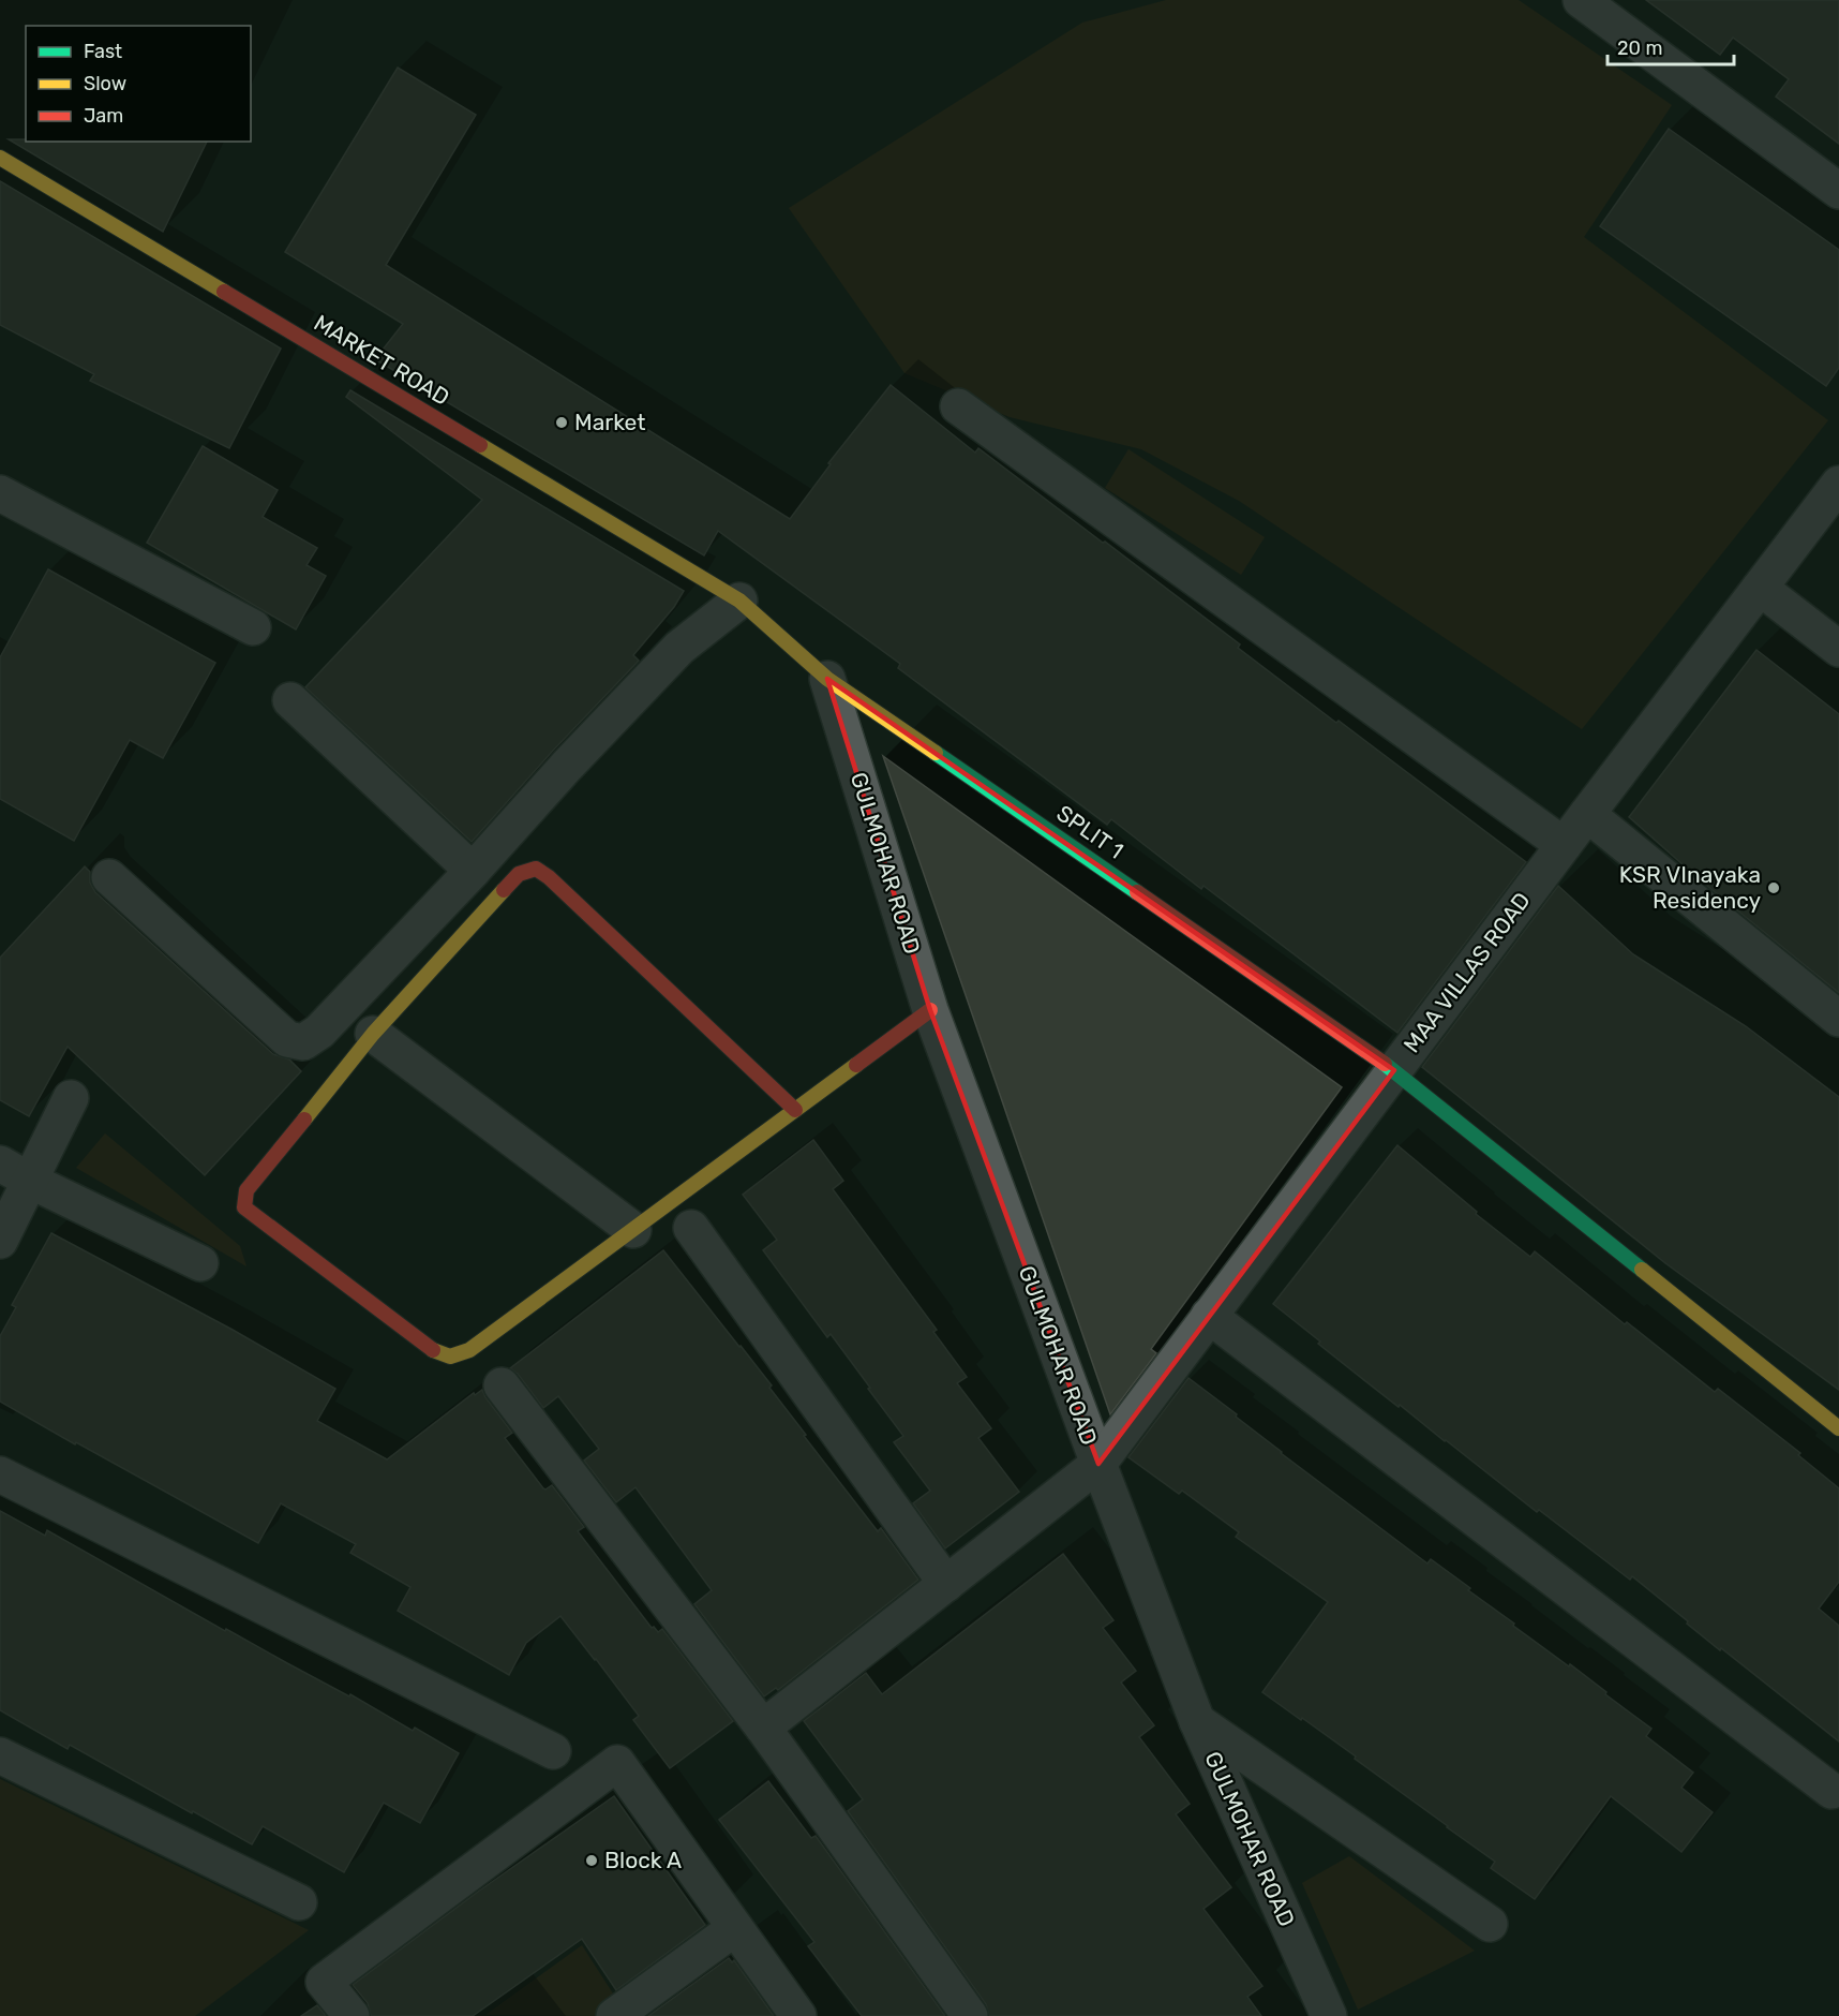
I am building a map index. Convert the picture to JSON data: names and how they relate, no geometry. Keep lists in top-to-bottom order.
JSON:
{
  "streets": {
    "street": [
      "MARKET ROAD",
      "SPLIT 1",
      "GULMOHAR ROAD",
      "MAA VILLAS ROAD"
    ]
  },
  "crossings": [
    ["MARKET ROAD", "SPLIT 1"],
    ["SPLIT 1", "GULMOHAR ROAD"],
    ["SPLIT 1", "MAA VILLAS ROAD"],
    ["GULMOHAR ROAD", "MAA VILLAS ROAD"]
  ],
  "places": ["Market", "KSR VInayaka Residency", "Block A"],
  "legend": ["Fast", "Slow", "Jam"],
  "scale_bar": "20 m"
}
